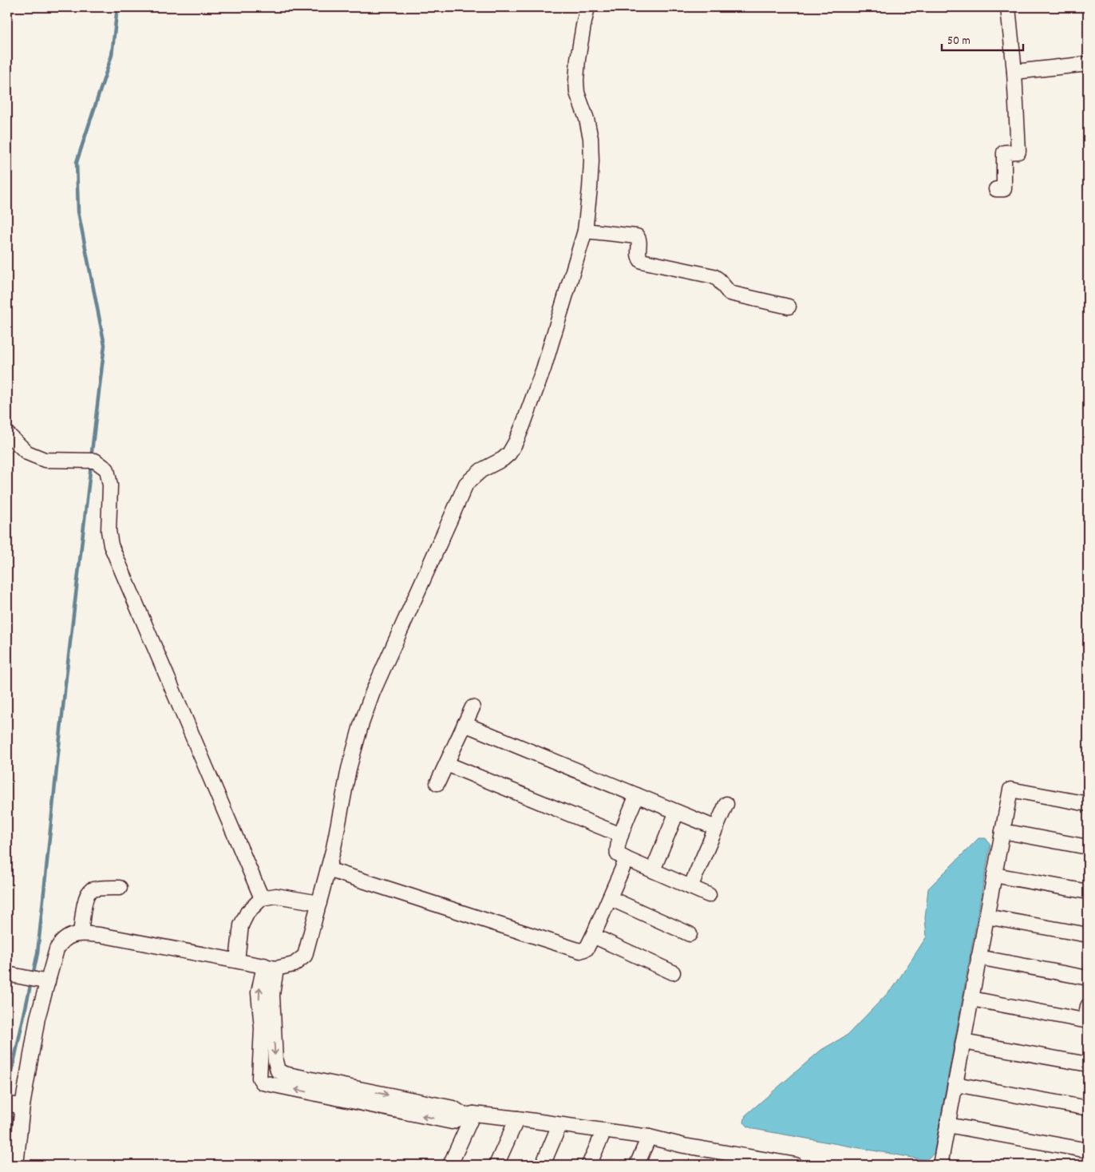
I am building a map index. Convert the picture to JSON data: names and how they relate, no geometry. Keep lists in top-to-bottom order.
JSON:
{
  "scale_bar": "50 m"
}
